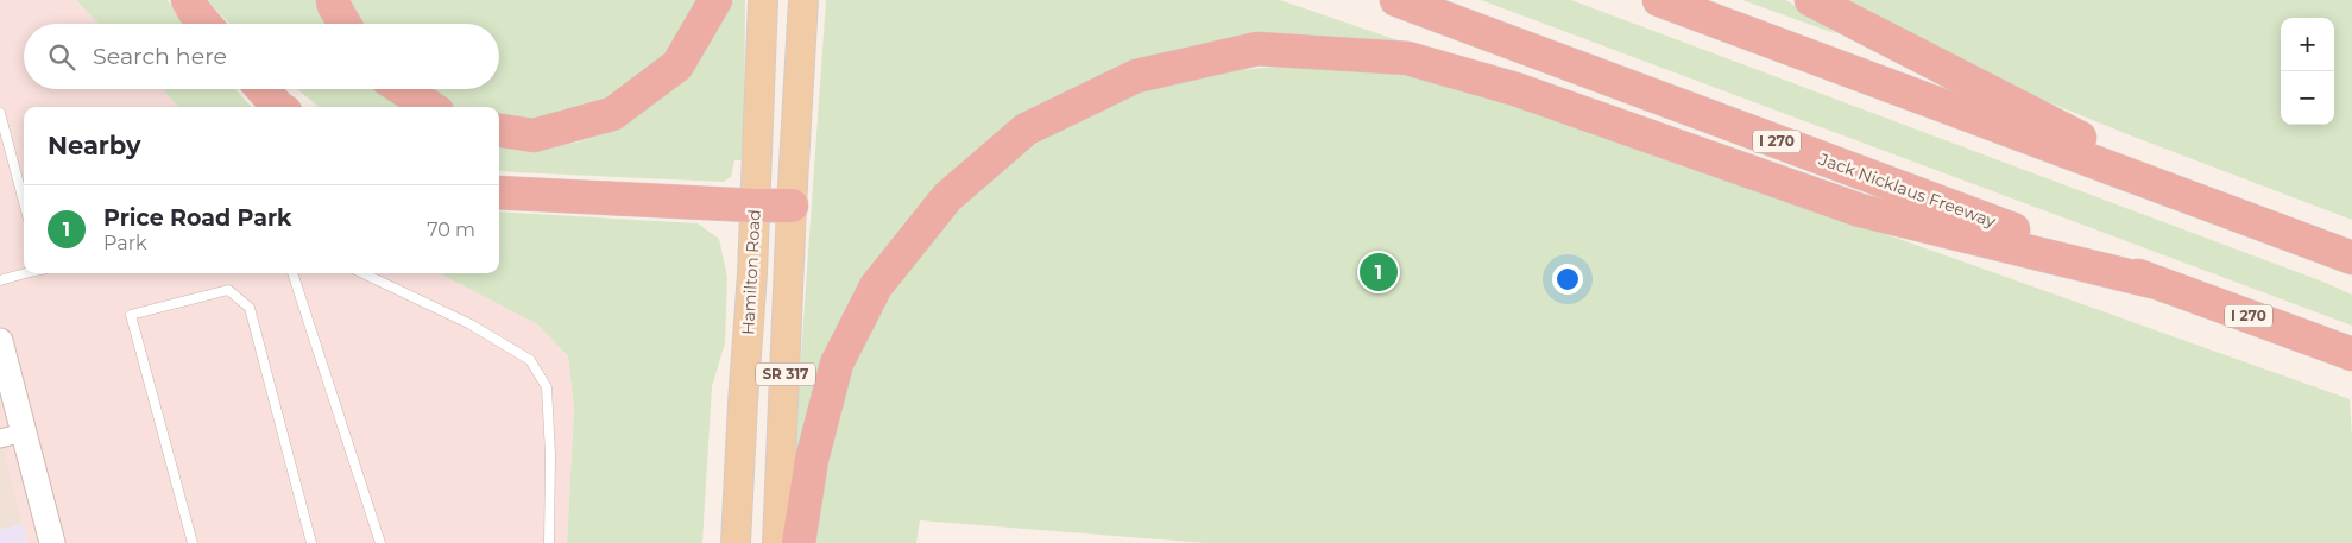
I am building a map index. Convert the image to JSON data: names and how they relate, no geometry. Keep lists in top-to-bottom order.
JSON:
{
  "streets": {
    "highway": ["I 270", "Jack Nicklaus Freeway"],
    "main road": ["Hamilton Road", "SR 317"]
  },
  "page": {
    "map_buttons": ["+", "−"],
    "search": "Search here",
    "heading": "Nearby",
    "list": [
      {
        "mark": "1",
        "name": "Price Road Park",
        "note": "Park",
        "value": "70 m"
      }
    ],
    "pins": "1"
  }
}
